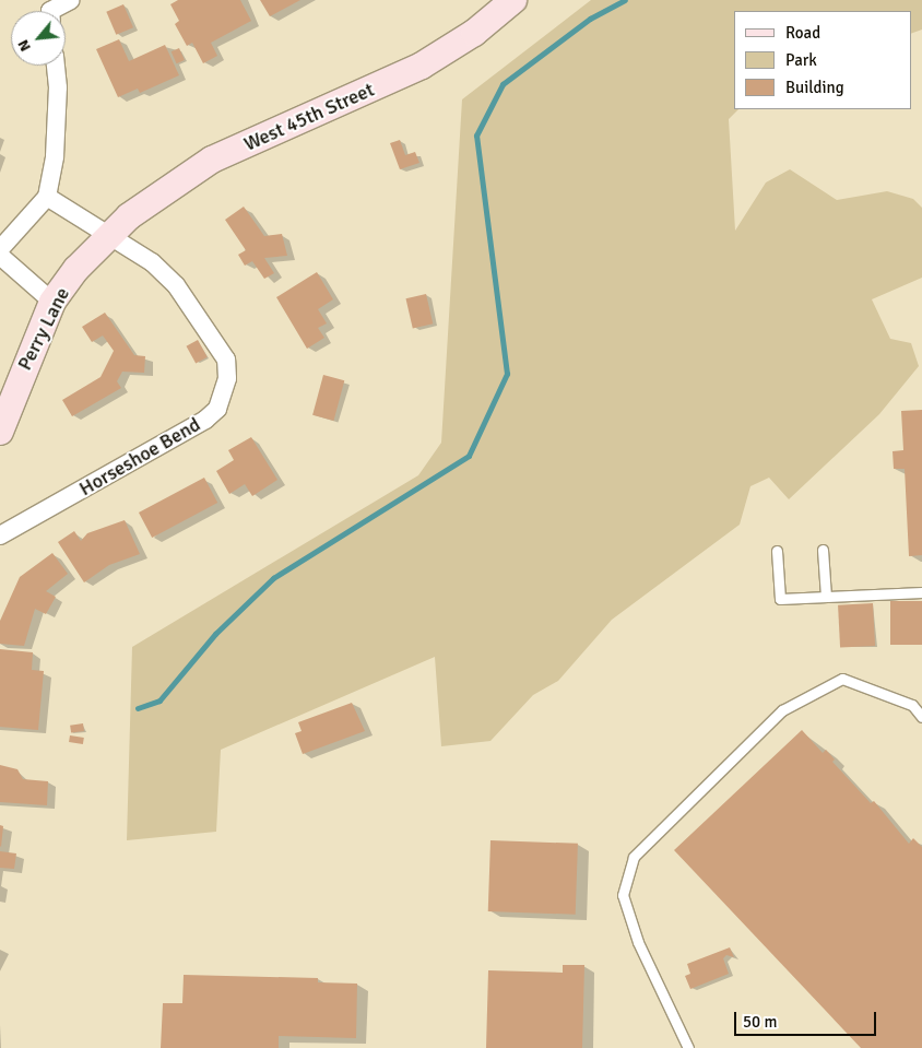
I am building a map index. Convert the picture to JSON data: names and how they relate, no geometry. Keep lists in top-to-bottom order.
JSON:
{
  "streets": {
    "street": ["West 45th Street", "Perry Lane", "Horseshoe Bend"]
  },
  "crossings": [
    ["West 45th Street", "Perry Lane"],
    ["West 45th Street", "Horseshoe Bend"],
    ["Perry Lane", "Horseshoe Bend"]
  ],
  "legend": ["Road", "Park", "Building"],
  "scale_bar": "50 m",
  "north": "bottom left"
}
